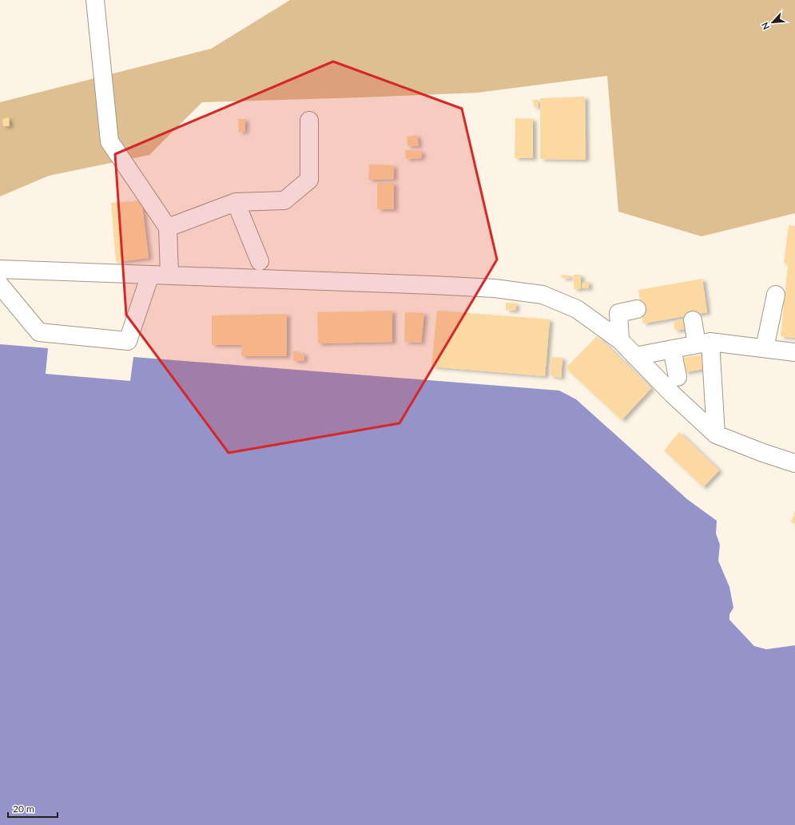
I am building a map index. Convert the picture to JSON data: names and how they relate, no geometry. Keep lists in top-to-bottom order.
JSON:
{
  "scale_bar": "20 m",
  "north": "bottom left"
}
